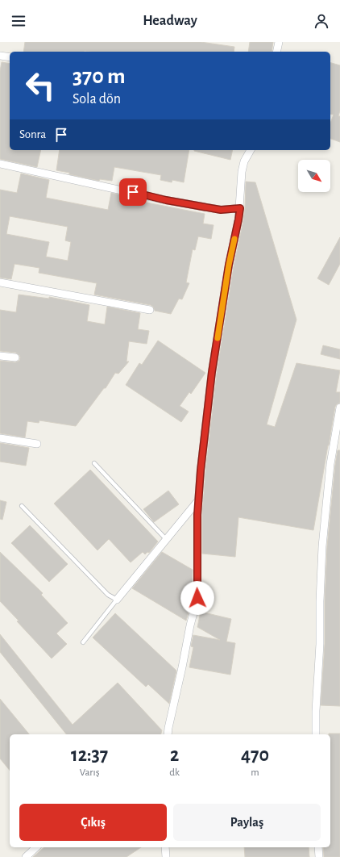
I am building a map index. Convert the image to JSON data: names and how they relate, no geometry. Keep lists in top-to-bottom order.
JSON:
{
  "north": "bottom right",
  "page": {
    "header": "Headway",
    "turn": ["370 m", "Sola dön"],
    "then": "Sonra",
    "eta": [
      "12:37",
      "Varış",
      "2",
      "dk",
      "470",
      "m"
    ],
    "buttons": ["Çıkış", "Paylaş"]
  }
}
